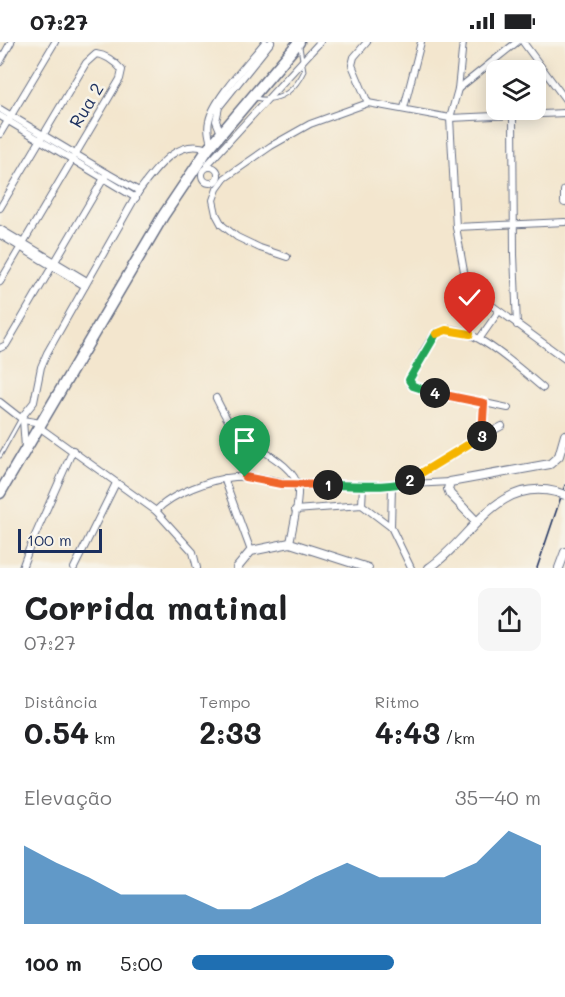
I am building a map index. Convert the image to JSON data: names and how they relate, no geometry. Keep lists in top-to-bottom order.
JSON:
{
  "streets": {
    "street": ["Rua 2"]
  },
  "scale_bar": "100 m",
  "page": {
    "status": "07:27",
    "pins": [
      "4",
      "3",
      "2",
      "1"
    ],
    "scale": "100 m",
    "heading": ["Corrida matinal", "07:27"],
    "stats": [
      ["Distância", "0.54 km"],
      ["Tempo", "2:33"],
      ["Ritmo", "4:43 /km"]
    ],
    "chart": ["Elevação", "35–40 m"],
    "list": [
      {
        "name": "100 m",
        "note": "5:00"
      }
    ]
  }
}
